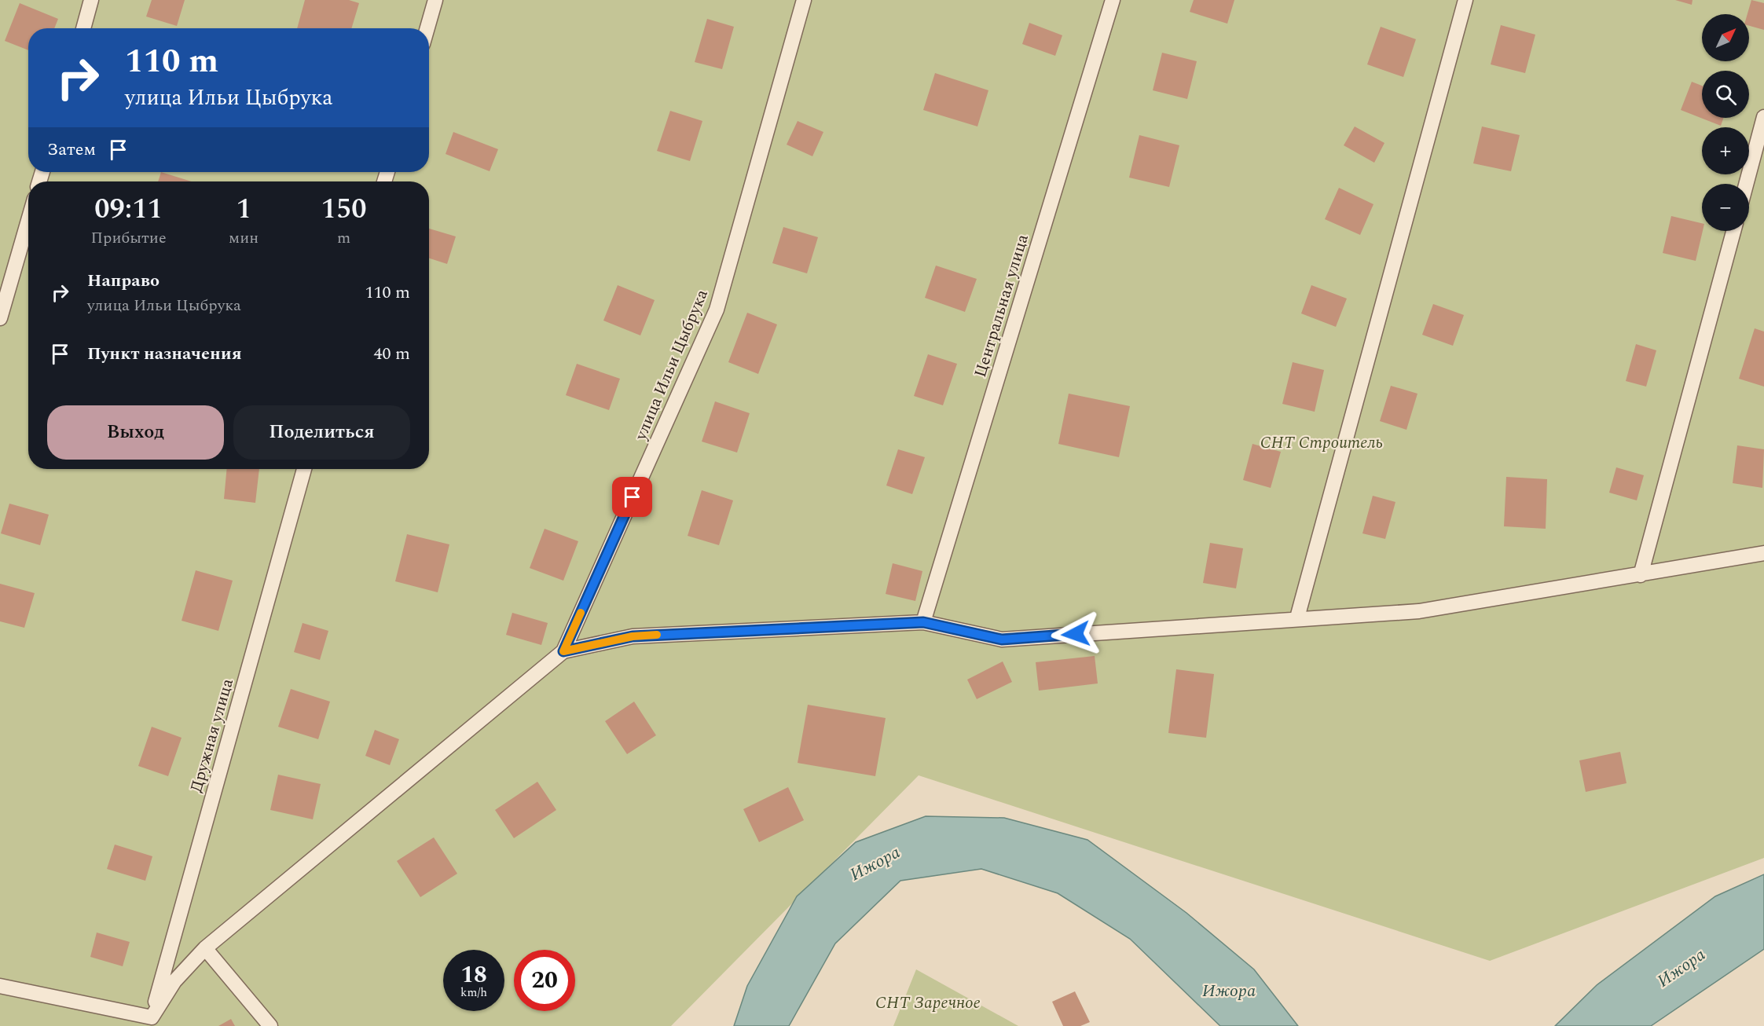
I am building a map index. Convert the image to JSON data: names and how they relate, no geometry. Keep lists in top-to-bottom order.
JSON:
{
  "streets": {
    "lane": ["Центральная улица", "улица Ильи Цыбрука", "Дружная улица"]
  },
  "water": ["Ижора"],
  "parks": ["СНТ Строитель", "СНТ Заречное"],
  "north": "top right",
  "page": {
    "map_buttons": ["+", "−"],
    "turn": ["110 m", "улица Ильи Цыбрука"],
    "then": "Затем",
    "eta": [
      "09:11",
      "Прибытие",
      "1",
      "мин",
      "150",
      "m"
    ],
    "list": [
      {
        "name": "Направо",
        "note": "улица Ильи Цыбрука",
        "value": "110 m"
      },
      {
        "name": "Пункт назначения",
        "value": "40 m"
      }
    ],
    "buttons": ["Выход", "Поделиться"],
    "speed": "18 km/h",
    "limit": "20"
  }
}
